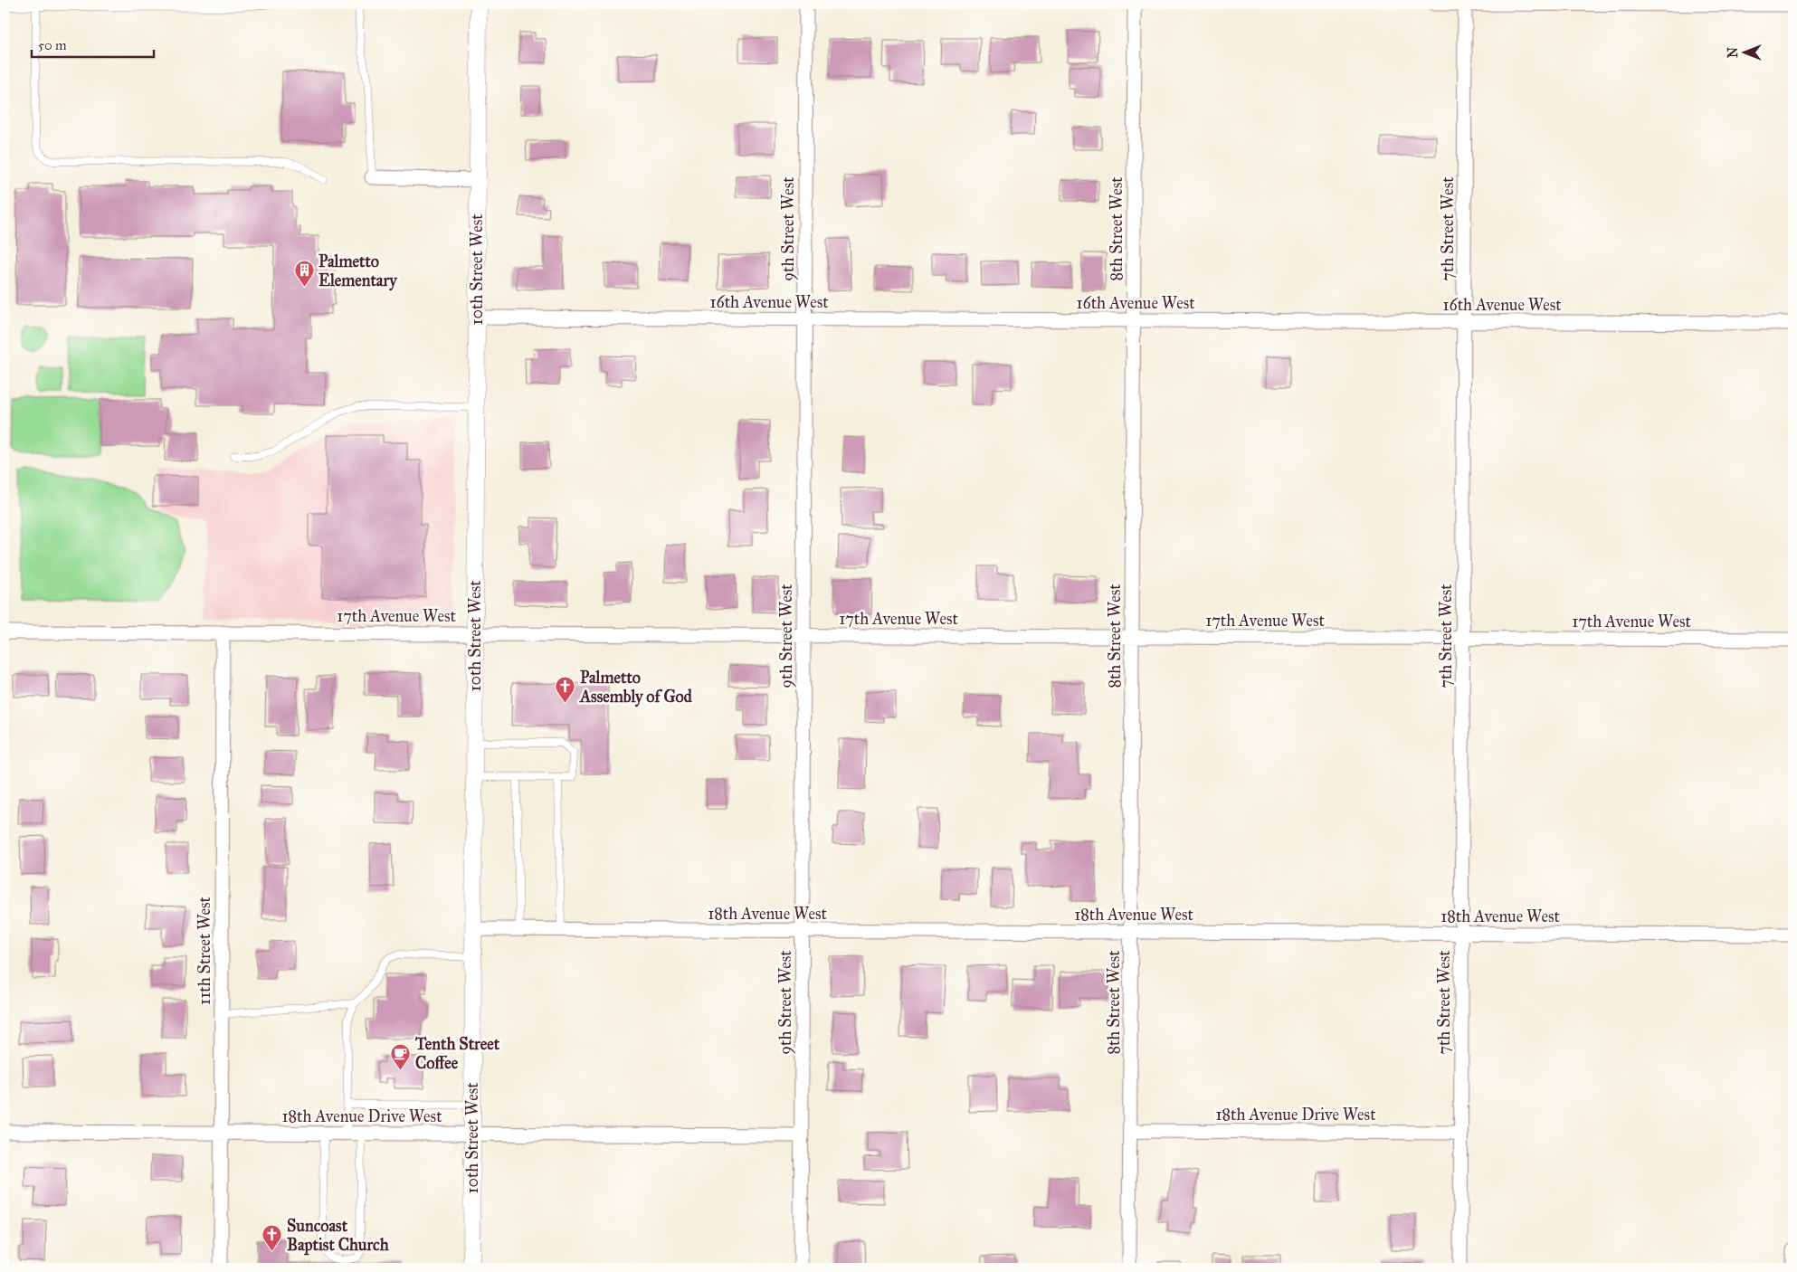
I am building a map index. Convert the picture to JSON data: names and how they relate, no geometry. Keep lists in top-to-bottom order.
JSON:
{
  "streets": {
    "street": [
      "9th Street West",
      "8th Street West",
      "7th Street West",
      "10th Street West",
      "16th Avenue West",
      "17th Avenue West",
      "18th Avenue West",
      "11th Street West",
      "18th Avenue Drive West"
    ]
  },
  "crossings": [
    ["9th Street West", "16th Avenue West"],
    ["9th Street West", "17th Avenue West"],
    ["9th Street West", "18th Avenue West"],
    ["9th Street West", "18th Avenue Drive West"],
    ["8th Street West", "16th Avenue West"],
    ["8th Street West", "17th Avenue West"],
    ["8th Street West", "18th Avenue West"],
    ["8th Street West", "18th Avenue Drive West"],
    ["7th Street West", "16th Avenue West"],
    ["7th Street West", "17th Avenue West"],
    ["7th Street West", "18th Avenue West"],
    ["7th Street West", "18th Avenue Drive West"],
    ["10th Street West", "16th Avenue West"],
    ["10th Street West", "17th Avenue West"],
    ["10th Street West", "18th Avenue West"],
    ["10th Street West", "18th Avenue Drive West"],
    ["17th Avenue West", "11th Street West"],
    ["11th Street West", "18th Avenue Drive West"]
  ],
  "places": {
    "building": ["Palmetto Elementary"],
    "church": ["Palmetto Assembly of God", "Suncoast Baptist Church"],
    "cafe": ["Tenth Street Coffee"]
  },
  "scale_bar": "50 m",
  "north": "left"
}
